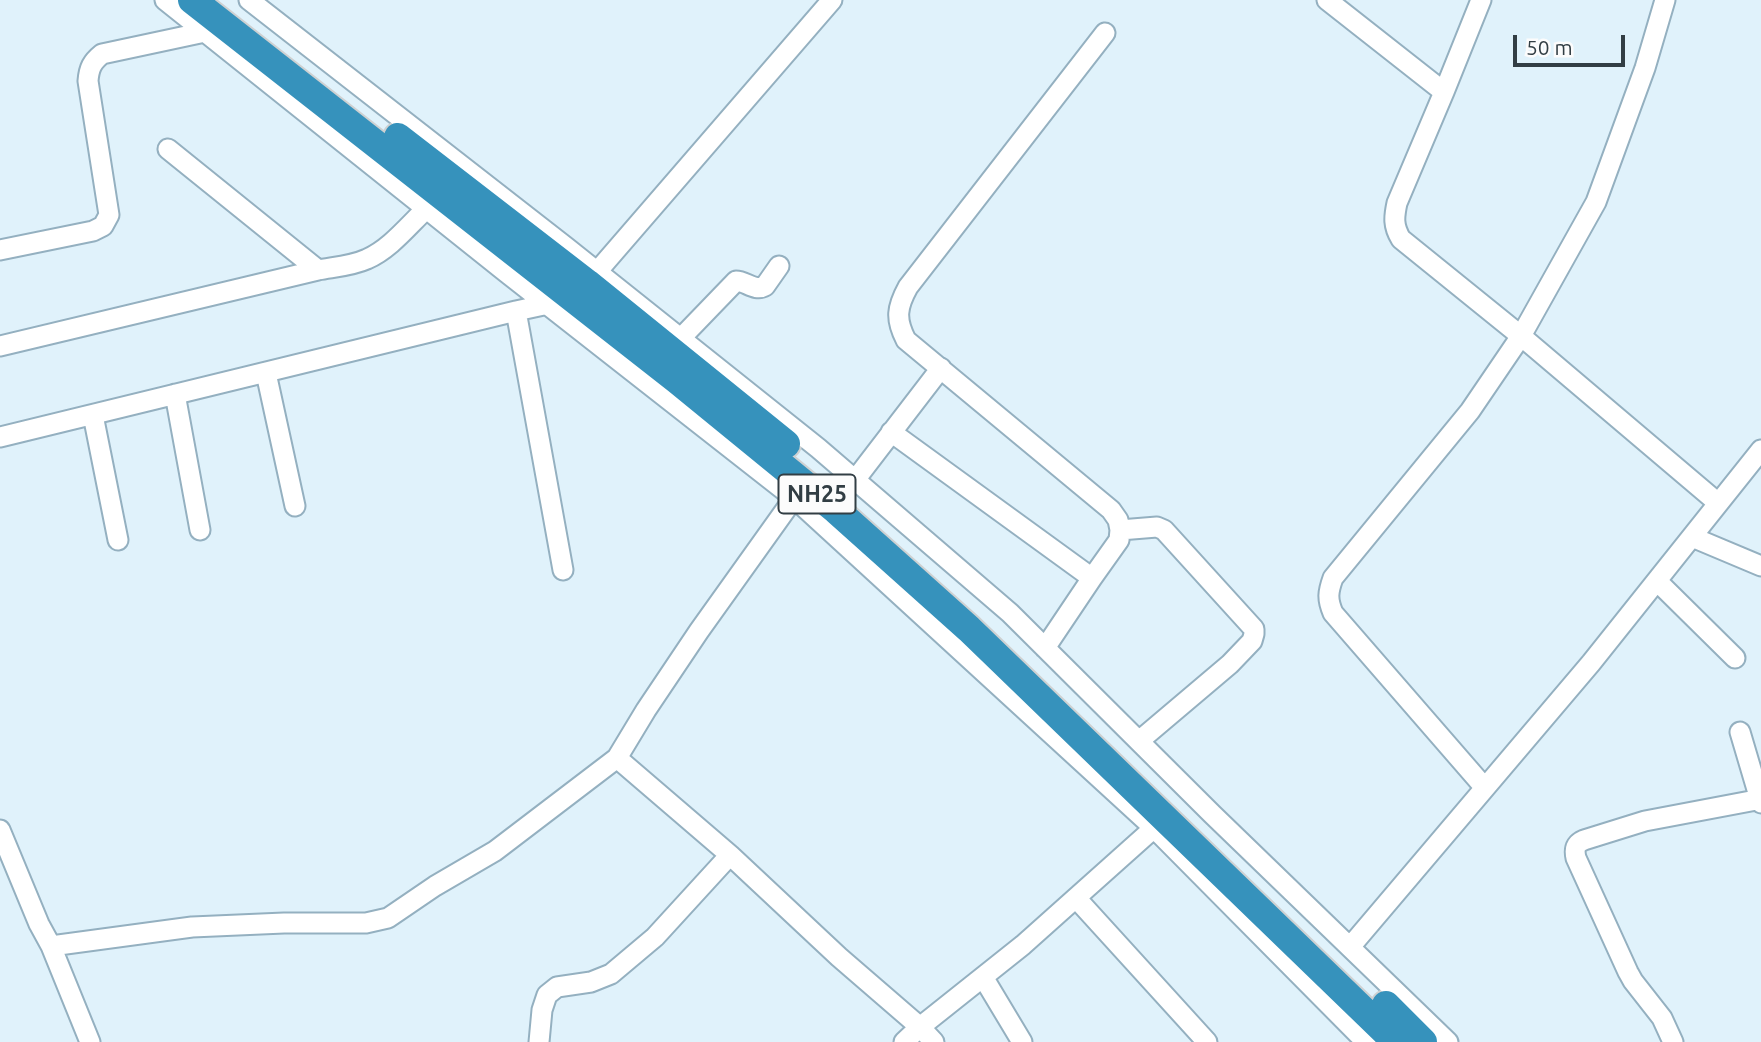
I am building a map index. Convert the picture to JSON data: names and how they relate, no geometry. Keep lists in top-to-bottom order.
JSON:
{
  "streets": {
    "highway": ["NH25"]
  },
  "scale_bar": "50 m"
}
